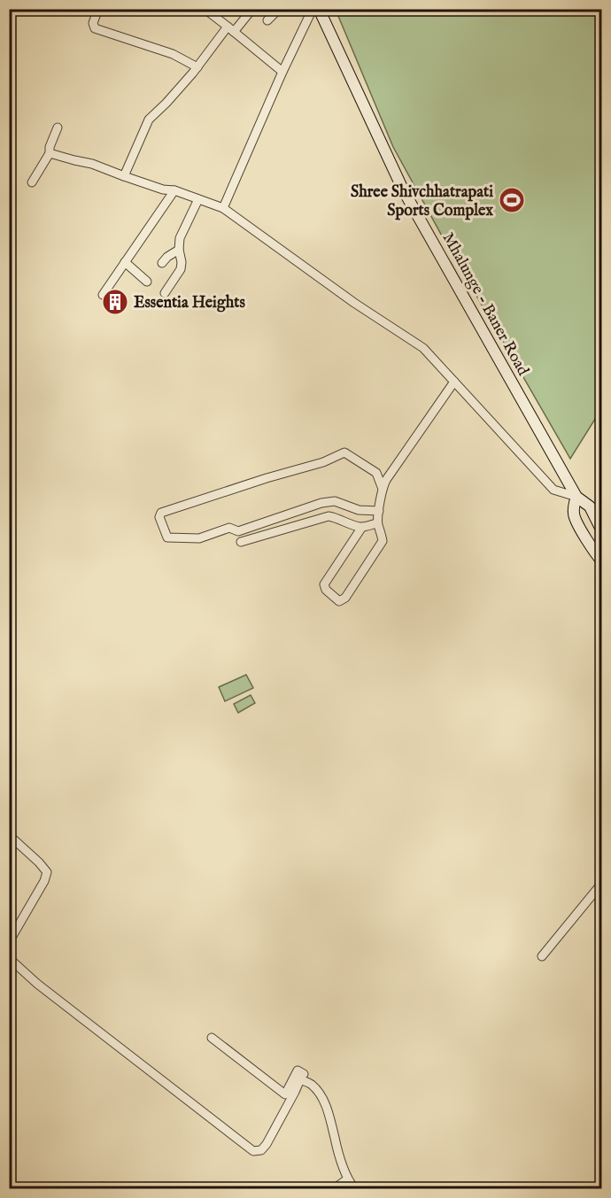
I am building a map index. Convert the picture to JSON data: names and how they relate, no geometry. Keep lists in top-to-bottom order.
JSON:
{
  "streets": {
    "main road": ["Mhalunge - Baner Road"]
  },
  "places": {
    "sports": ["Shree Shivchhatrapati Sports Complex"],
    "building": ["Essentia Heights"]
  }
}
